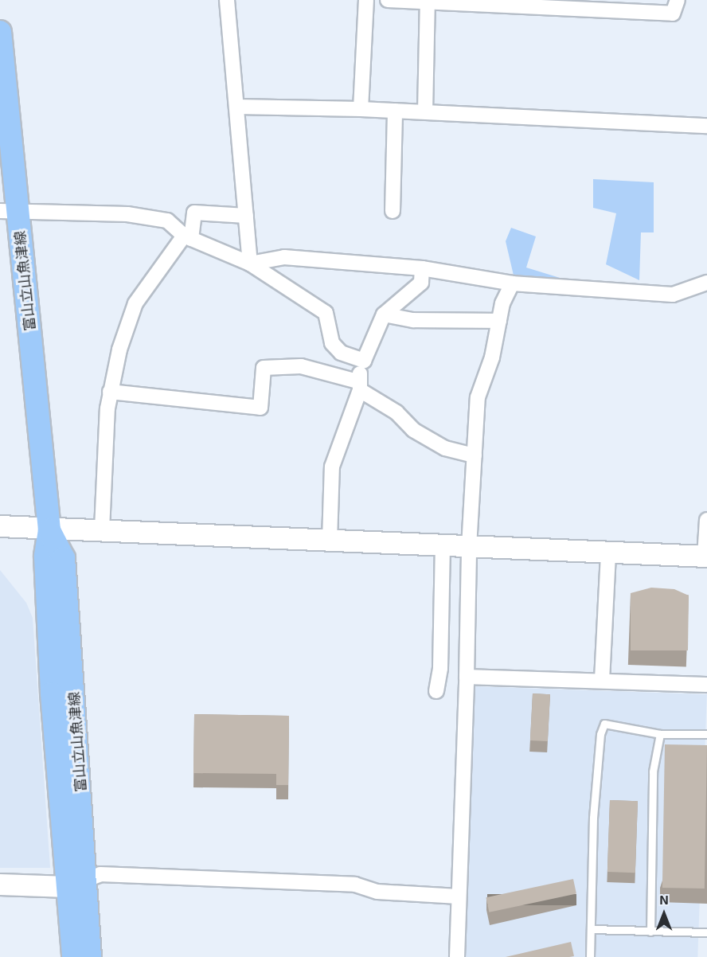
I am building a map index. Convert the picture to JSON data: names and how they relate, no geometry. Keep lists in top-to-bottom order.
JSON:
{
  "streets": {
    "main road": ["富山立山魚津線"]
  },
  "north": "top"
}
